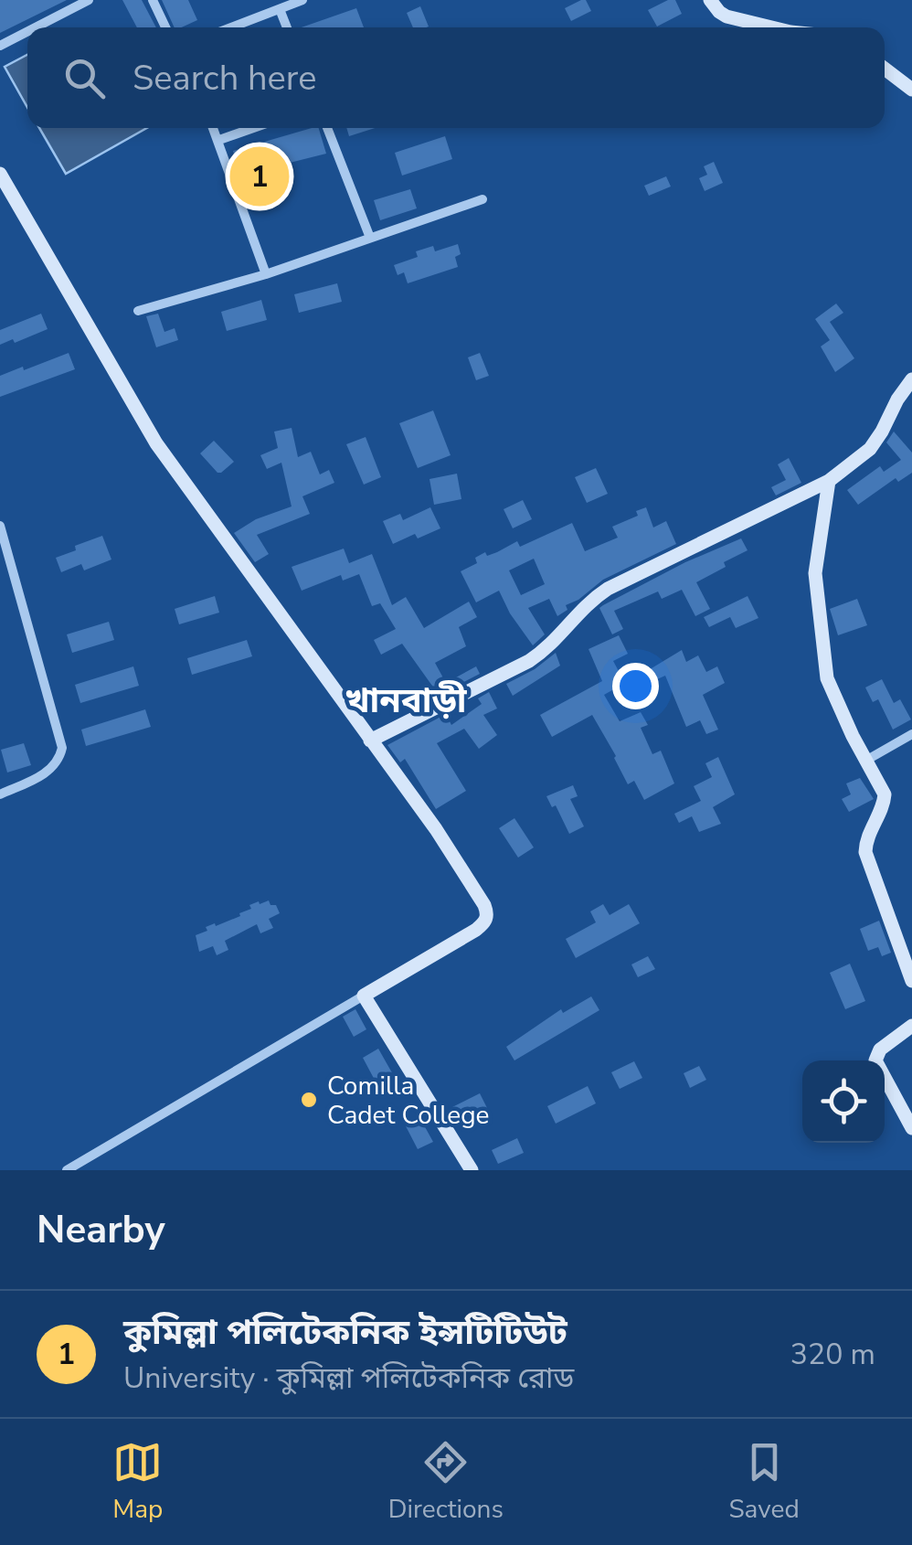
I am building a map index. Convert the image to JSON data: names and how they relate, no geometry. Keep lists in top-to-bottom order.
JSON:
{
  "districts": ["খানবাড়ী"],
  "places": ["Comilla Cadet College"],
  "page": {
    "search": "Search here",
    "pins": "1",
    "heading": "Nearby",
    "list": [
      {
        "mark": "1",
        "name": "কুমিল্লা পলিটেকনিক ইন্সটিটিউট",
        "note": "University · কুমিল্লা পলিটেকনিক রোড",
        "value": "320 m"
      }
    ],
    "nav": ["Map", "Directions", "Saved"]
  }
}
